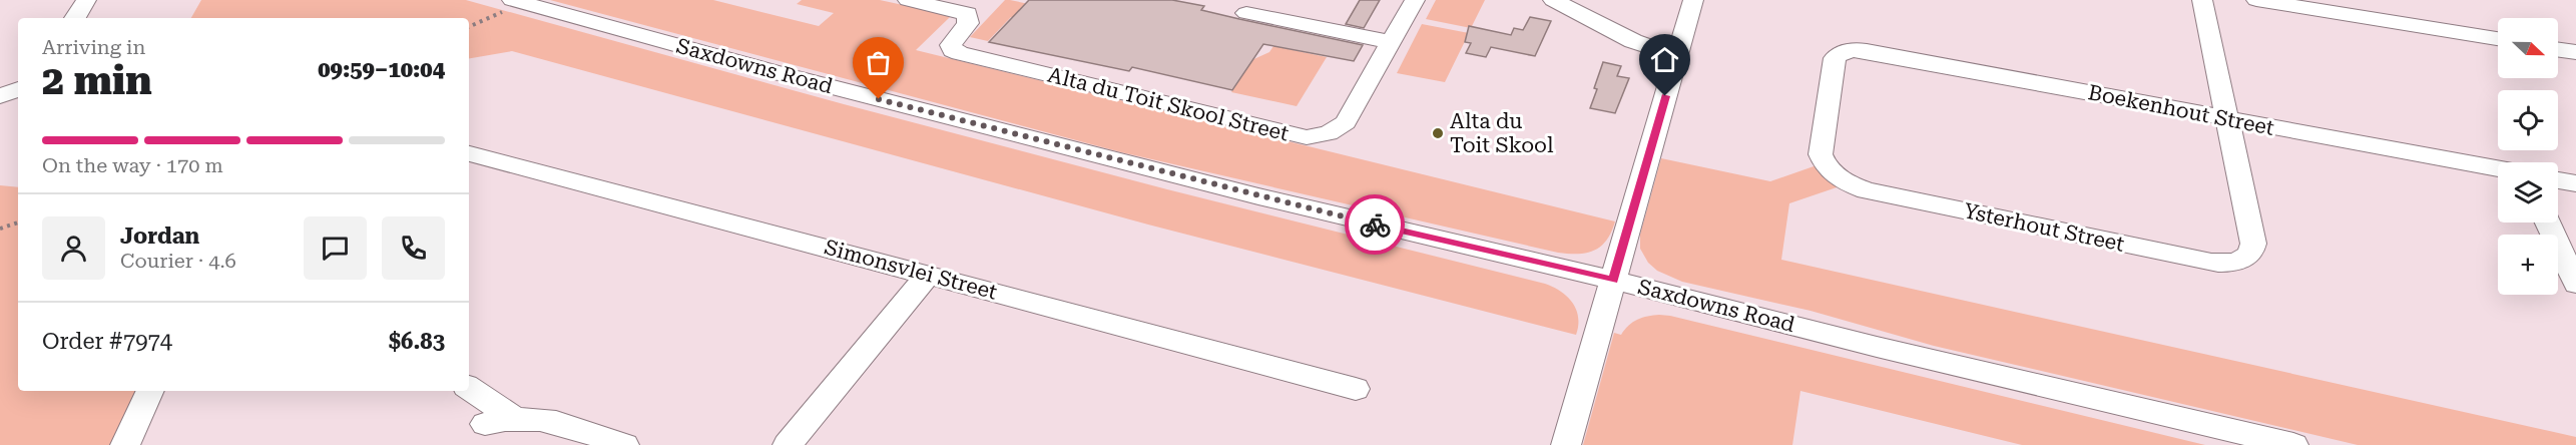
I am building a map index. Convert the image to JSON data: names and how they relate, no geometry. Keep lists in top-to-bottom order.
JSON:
{
  "streets": {
    "street": [
      "Saxdowns Road",
      "Alta du Toit Skool Street",
      "Boekenhout Street",
      "Ysterhout Street",
      "Simonsvlei Street"
    ]
  },
  "crossings": [
    ["Boekenhout Street", "Ysterhout Street"]
  ],
  "places": ["Alta du Toit Skool"],
  "north": "right",
  "page": {
    "map_buttons": "+",
    "heading": ["2 min", "Arriving in", "09:59–10:04"],
    "panel": [
      "Jordan",
      "Courier · 4.6",
      "Order #7974",
      "$6.83"
    ],
    "bar": "On the way · 170 m"
  }
}
